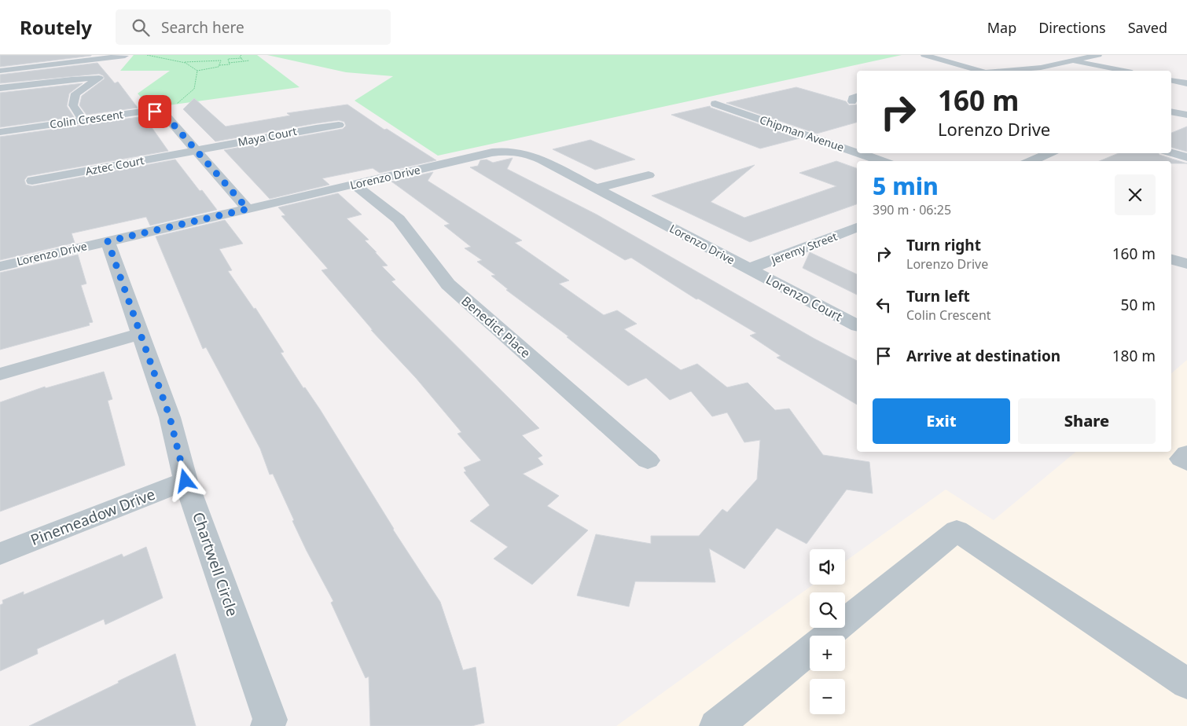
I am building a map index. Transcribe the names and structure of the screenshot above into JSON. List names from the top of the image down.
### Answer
{
  "streets": {
    "street": [
      "Colin Crescent",
      "Chipman Avenue",
      "Maya Court",
      "Aztec Court",
      "Lorenzo Drive",
      "Jeremy Street",
      "Lorenzo Court",
      "Benedict Place",
      "Pinemeadow Drive",
      "Chartwell Circle"
    ]
  },
  "crossings": [
    ["Maya Court", "Aztec Court"],
    ["Lorenzo Drive", "Jeremy Street"],
    ["Lorenzo Drive", "Lorenzo Court"],
    ["Lorenzo Drive", "Benedict Place"],
    ["Lorenzo Drive", "Chartwell Circle"],
    ["Jeremy Street", "Lorenzo Court"],
    ["Pinemeadow Drive", "Chartwell Circle"]
  ],
  "page": {
    "header": "Routely",
    "search": "Search here",
    "nav": ["Map", "Directions", "Saved"],
    "turn": ["160 m", "Lorenzo Drive"],
    "heading": ["5 min", "390 m · 06:25"],
    "list": [
      {
        "name": "Turn right",
        "note": "Lorenzo Drive",
        "value": "160 m"
      },
      {
        "name": "Turn left",
        "note": "Colin Crescent",
        "value": "50 m"
      },
      {
        "name": "Arrive at destination",
        "value": "180 m"
      }
    ],
    "buttons": ["Exit", "Share"],
    "map_buttons": ["+", "−"]
  }
}
